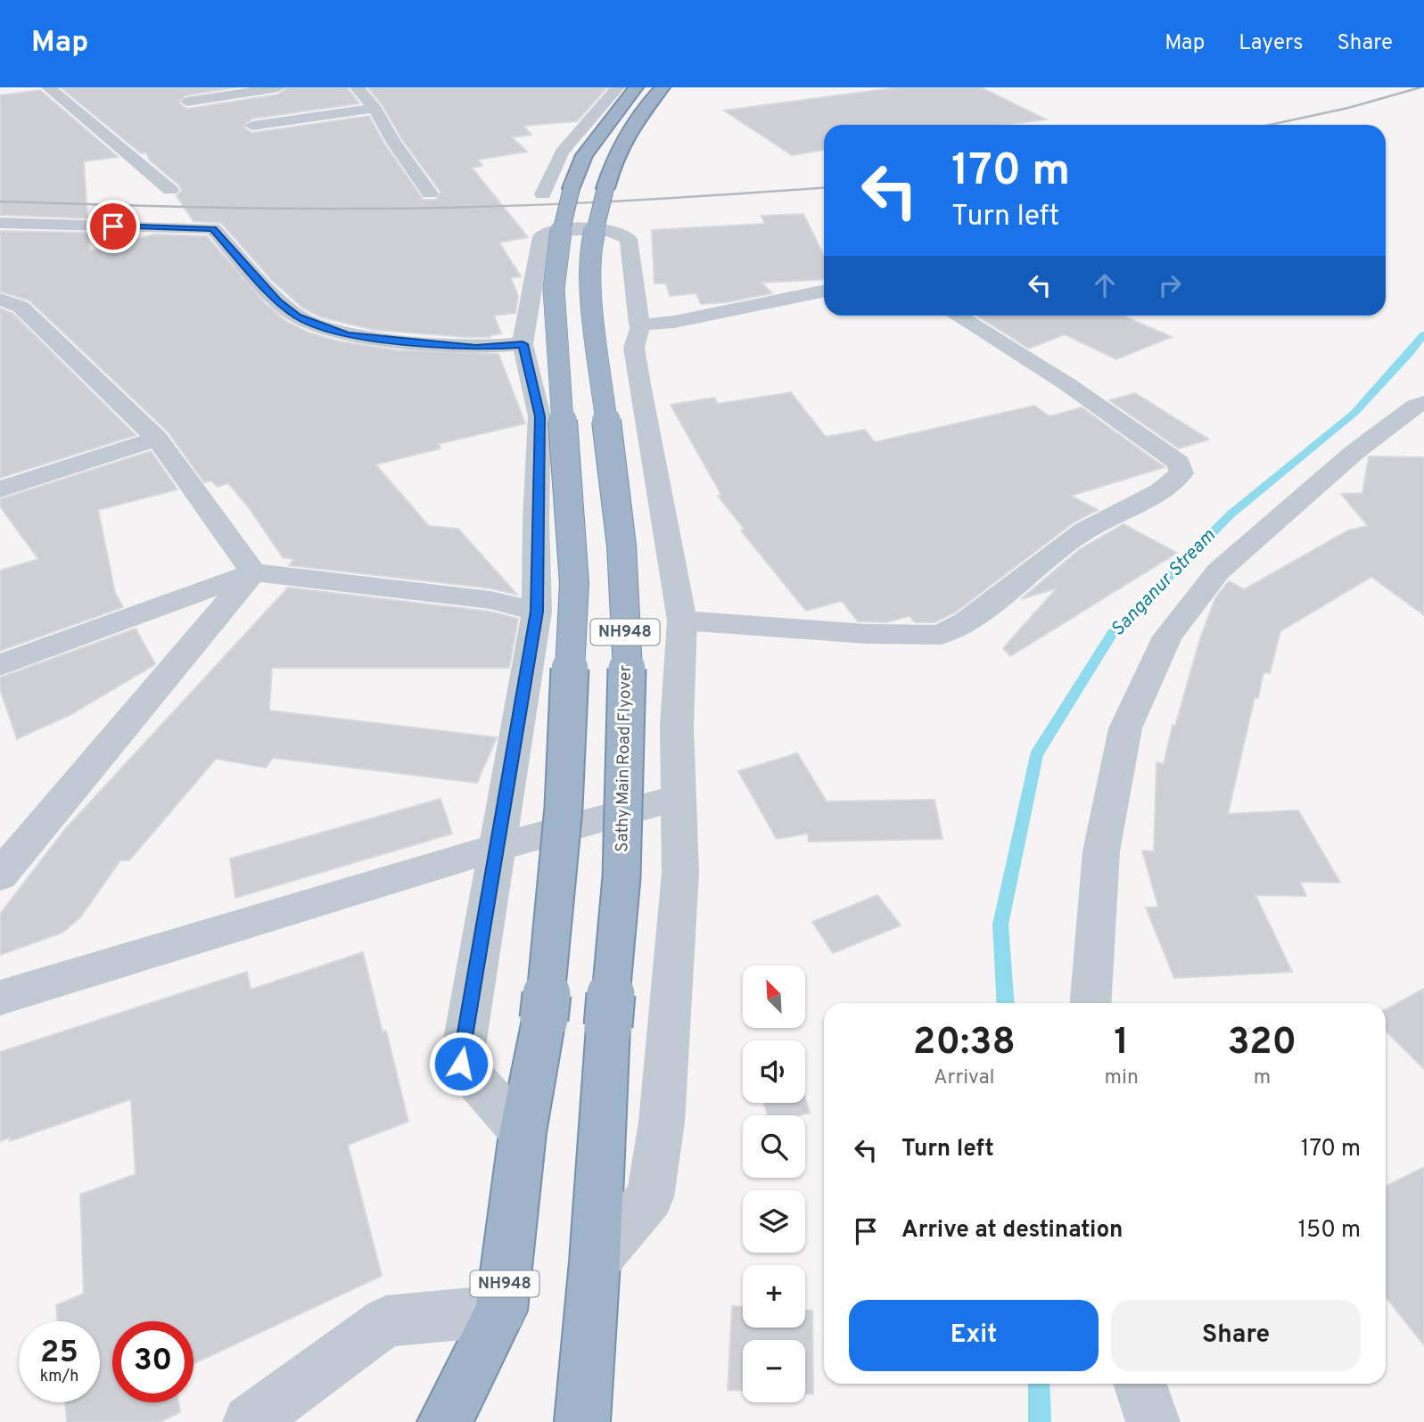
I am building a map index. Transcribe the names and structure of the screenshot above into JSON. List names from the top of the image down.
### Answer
{
  "streets": {
    "highway": ["NH948", "Sathy Main Road Flyover"]
  },
  "crossings": [
    ["NH948", "Sathy Main Road Flyover"]
  ],
  "water": ["Sanganur Stream"],
  "north": "top left",
  "page": {
    "header": "Map",
    "nav": ["Map", "Layers", "Share"],
    "turn": ["170 m", "Turn left"],
    "map_buttons": ["+", "−"],
    "eta": [
      "20:38",
      "Arrival",
      "1",
      "min",
      "320",
      "m"
    ],
    "list": [
      {
        "name": "Turn left",
        "value": "170 m"
      },
      {
        "name": "Arrive at destination",
        "value": "150 m"
      }
    ],
    "buttons": ["Exit", "Share"],
    "speed": "25 km/h",
    "limit": "30"
  }
}
